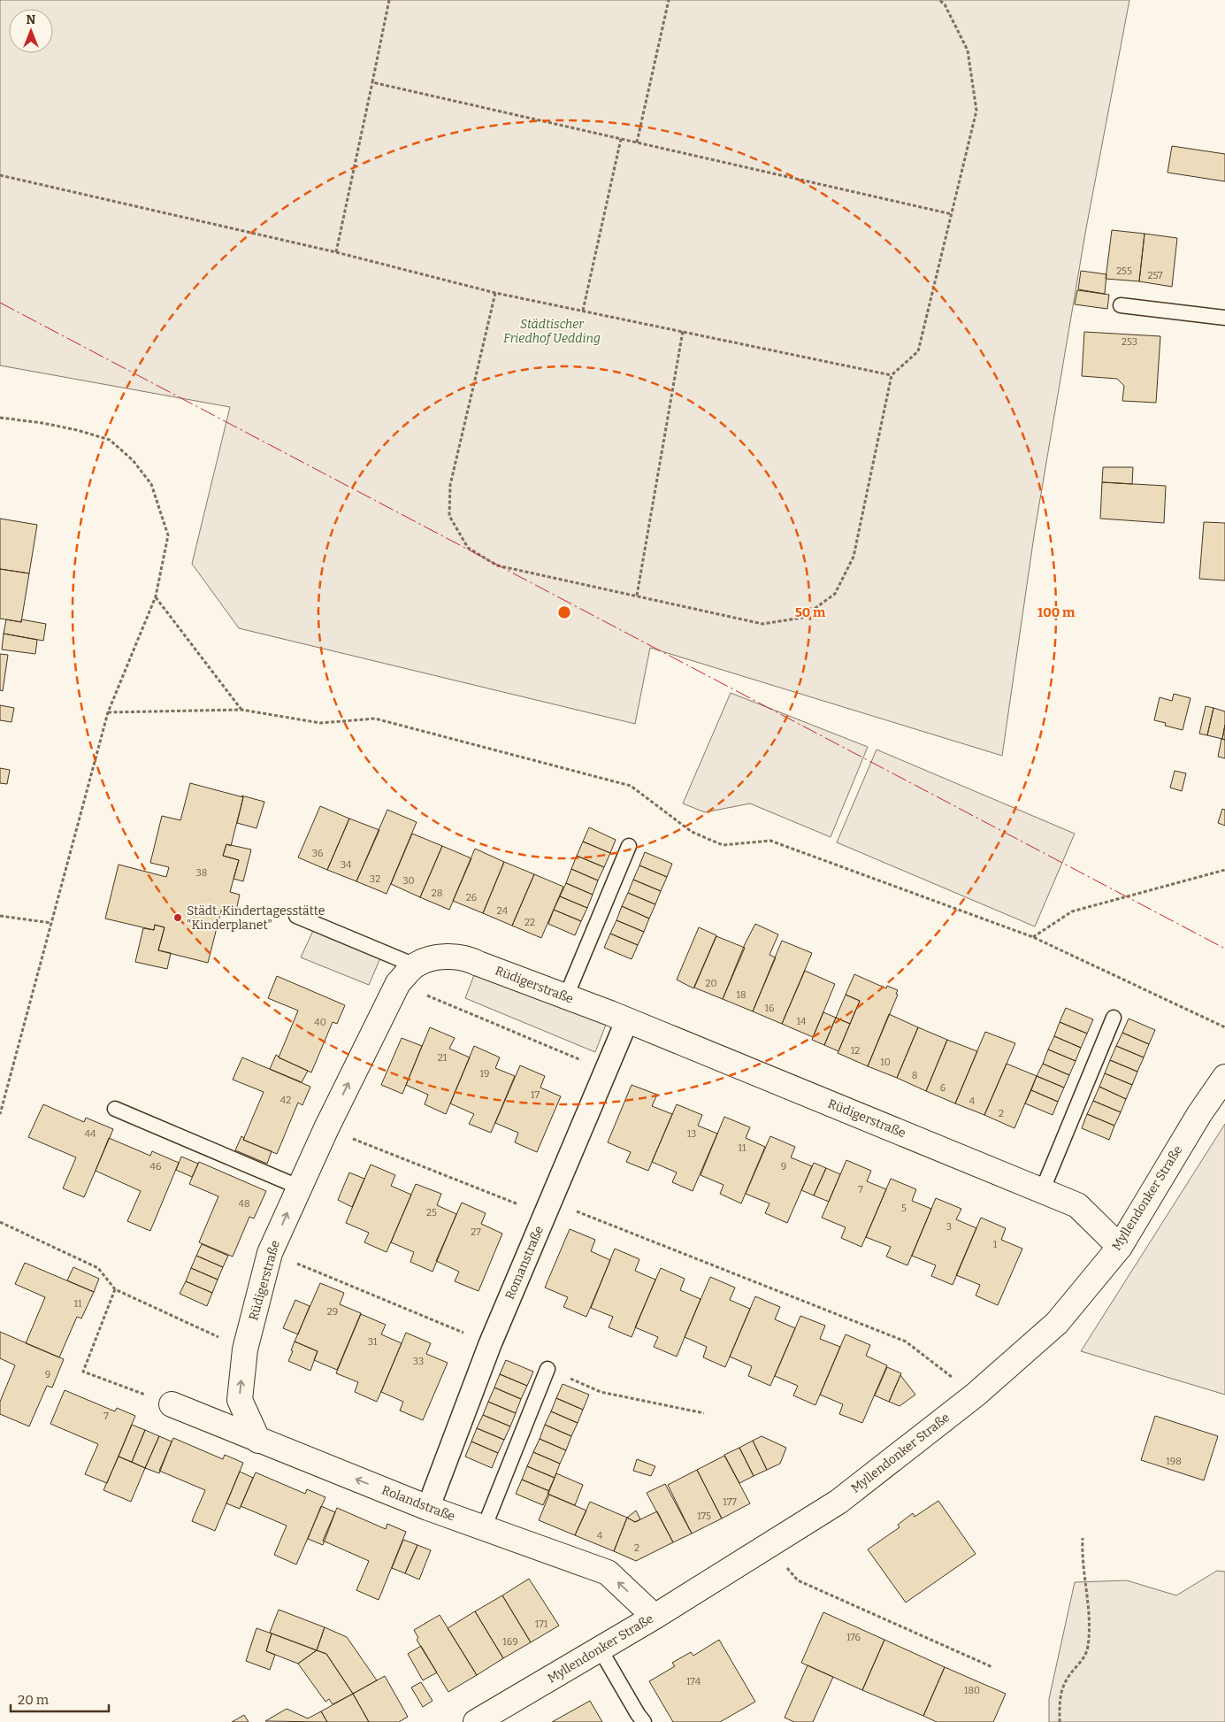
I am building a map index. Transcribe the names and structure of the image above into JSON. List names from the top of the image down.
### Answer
{
  "streets": {
    "street": [
      "Rüdigerstraße",
      "Myllendonker Straße",
      "Romanstraße",
      "Rolandstraße"
    ]
  },
  "crossings": [
    ["Rüdigerstraße", "Myllendonker Straße"],
    ["Rüdigerstraße", "Romanstraße"],
    ["Rüdigerstraße", "Rolandstraße"],
    ["Myllendonker Straße", "Rolandstraße"],
    ["Romanstraße", "Rolandstraße"]
  ],
  "one_way": ["Rolandstraße"],
  "parks": ["Städtischer Friedhof Uedding"],
  "places": ["Städt. Kindertagesstätte \"Kinderplanet\""],
  "house_numbers": [
    "255",
    "257",
    "253",
    "36",
    "34",
    "38",
    "32",
    "30",
    "28",
    "26",
    "24",
    "22",
    "20",
    "18",
    "16",
    "14",
    "40",
    "12",
    "21",
    "10",
    "19",
    "8",
    "6",
    "17",
    "42",
    "4",
    "2",
    "44",
    "13",
    "11",
    "46",
    "9",
    "7",
    "48",
    "5",
    "25",
    "3",
    "27",
    "1",
    "11",
    "29",
    "31",
    "33",
    "9",
    "7",
    "198",
    "177",
    "175",
    "4",
    "2",
    "171",
    "176",
    "169",
    "174",
    "180"
  ],
  "scale_bar": "20 m",
  "north": "top",
  "rings": ["50 m", "100 m"]
}
